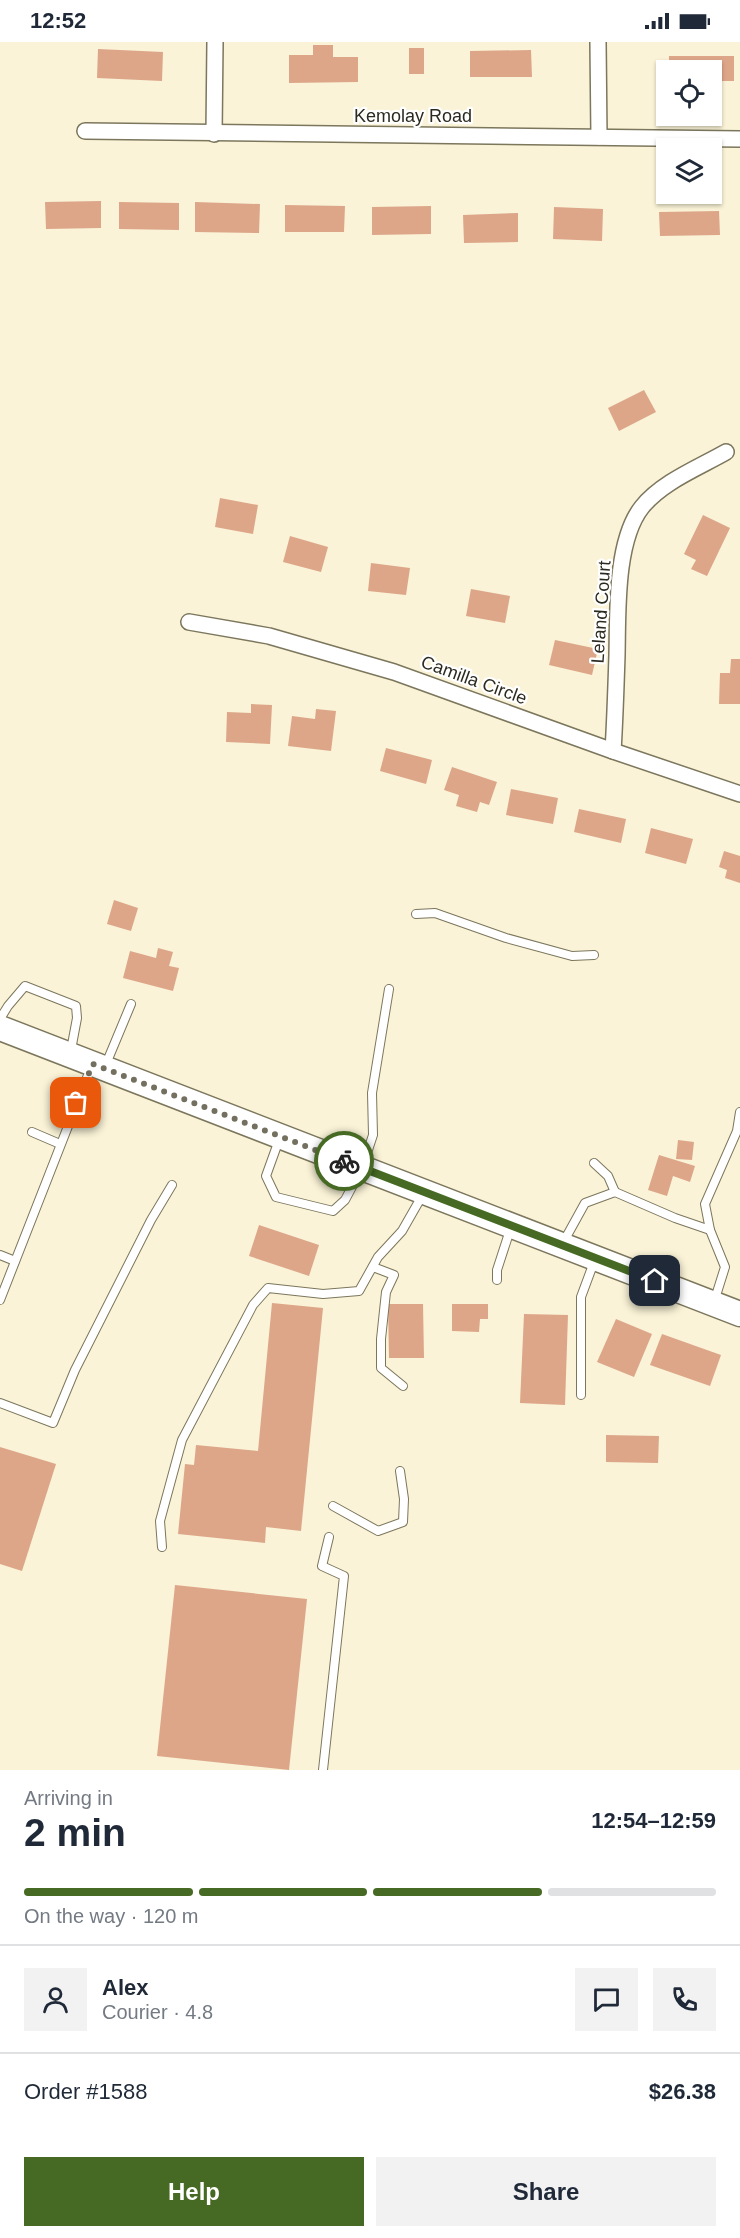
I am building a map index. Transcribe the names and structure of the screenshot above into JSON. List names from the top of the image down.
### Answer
{
  "streets": {
    "street": ["Kemolay Road", "Leland Court", "Camilla Circle"]
  },
  "crossings": [
    ["Leland Court", "Camilla Circle"]
  ],
  "page": {
    "status": "12:52",
    "heading": ["2 min", "Arriving in", "12:54–12:59"],
    "panel": [
      "Alex",
      "Courier · 4.8",
      "Order #1588",
      "$26.38"
    ],
    "bar": "On the way · 120 m",
    "buttons": ["Help", "Share"]
  }
}
